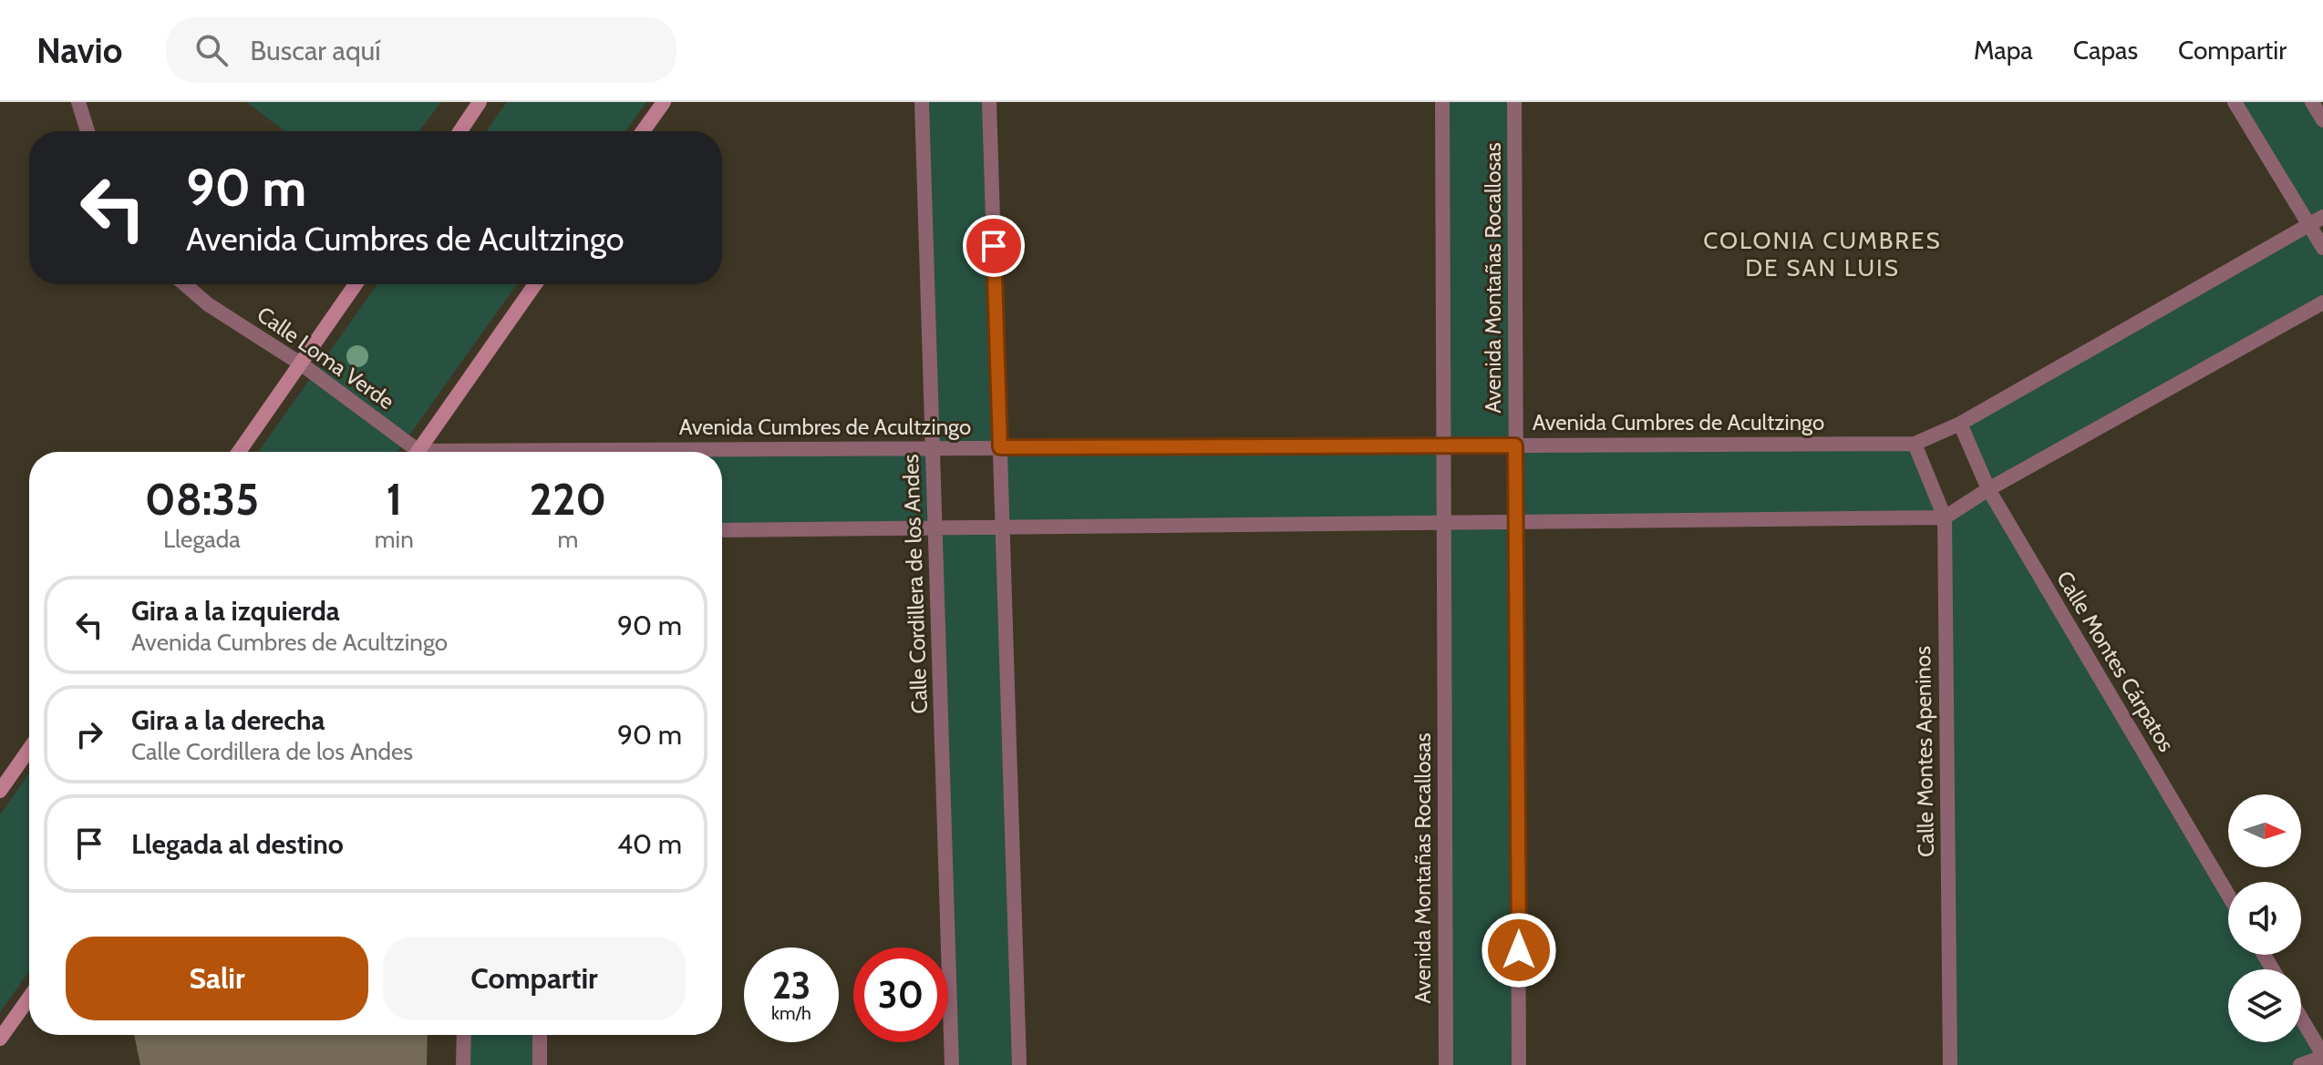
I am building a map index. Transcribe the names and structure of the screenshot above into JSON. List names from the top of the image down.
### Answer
{
  "streets": {
    "street": [
      "Avenida Montañas Rocallosas",
      "Calle Loma Verde",
      "Avenida Cumbres de Acultzingo",
      "Calle Cordillera de los Andes",
      "Calle Montes Cárpatos",
      "Calle Montes Apeninos"
    ]
  },
  "crossings": [
    ["Avenida Montañas Rocallosas", "Avenida Cumbres de Acultzingo"],
    ["Avenida Cumbres de Acultzingo", "Calle Cordillera de los Andes"],
    ["Avenida Cumbres de Acultzingo", "Calle Montes Cárpatos"],
    ["Avenida Cumbres de Acultzingo", "Calle Montes Apeninos"]
  ],
  "districts": ["COLONIA CUMBRES DE SAN LUIS"],
  "north": "right",
  "page": {
    "header": "Navio",
    "search": "Buscar aquí",
    "nav": ["Mapa", "Capas", "Compartir"],
    "turn": ["90 m", "Avenida Cumbres de Acultzingo"],
    "eta": [
      "08:35",
      "Llegada",
      "1",
      "min",
      "220",
      "m"
    ],
    "list": [
      {
        "name": "Gira a la izquierda",
        "note": "Avenida Cumbres de Acultzingo",
        "value": "90 m"
      },
      {
        "name": "Gira a la derecha",
        "note": "Calle Cordillera de los Andes",
        "value": "90 m"
      },
      {
        "name": "Llegada al destino",
        "value": "40 m"
      }
    ],
    "buttons": ["Salir", "Compartir"],
    "speed": "23 km/h",
    "limit": "30"
  }
}
